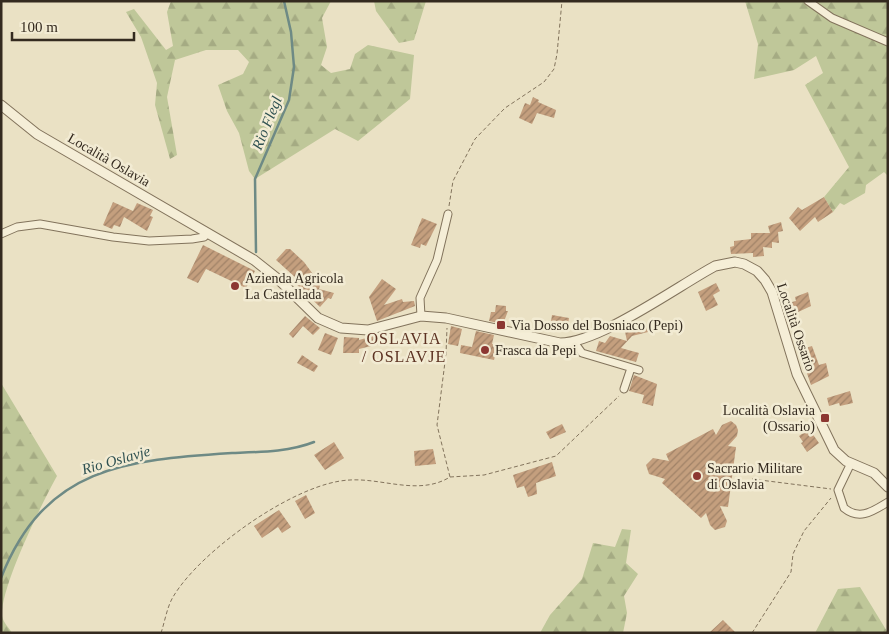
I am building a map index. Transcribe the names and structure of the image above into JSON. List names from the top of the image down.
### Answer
{
  "streets": {
    "street": ["Località Oslavia", "Località Ossario"]
  },
  "crossings": [
    ["Località Oslavia", "Località Ossario"]
  ],
  "districts": ["OSLAVIA / OSLAVJE"],
  "water": ["Rio Flegl", "Rio Oslavje"],
  "places": {
    "other": ["Azienda Agricola La Castellada", "Frasca da Pepi", "Sacrario Militare di Oslavia"],
    "transit": ["Via Dosso del Bosniaco (Pepi)", "Località Oslavia (Ossario)"]
  },
  "scale_bar": "100 m"
}
